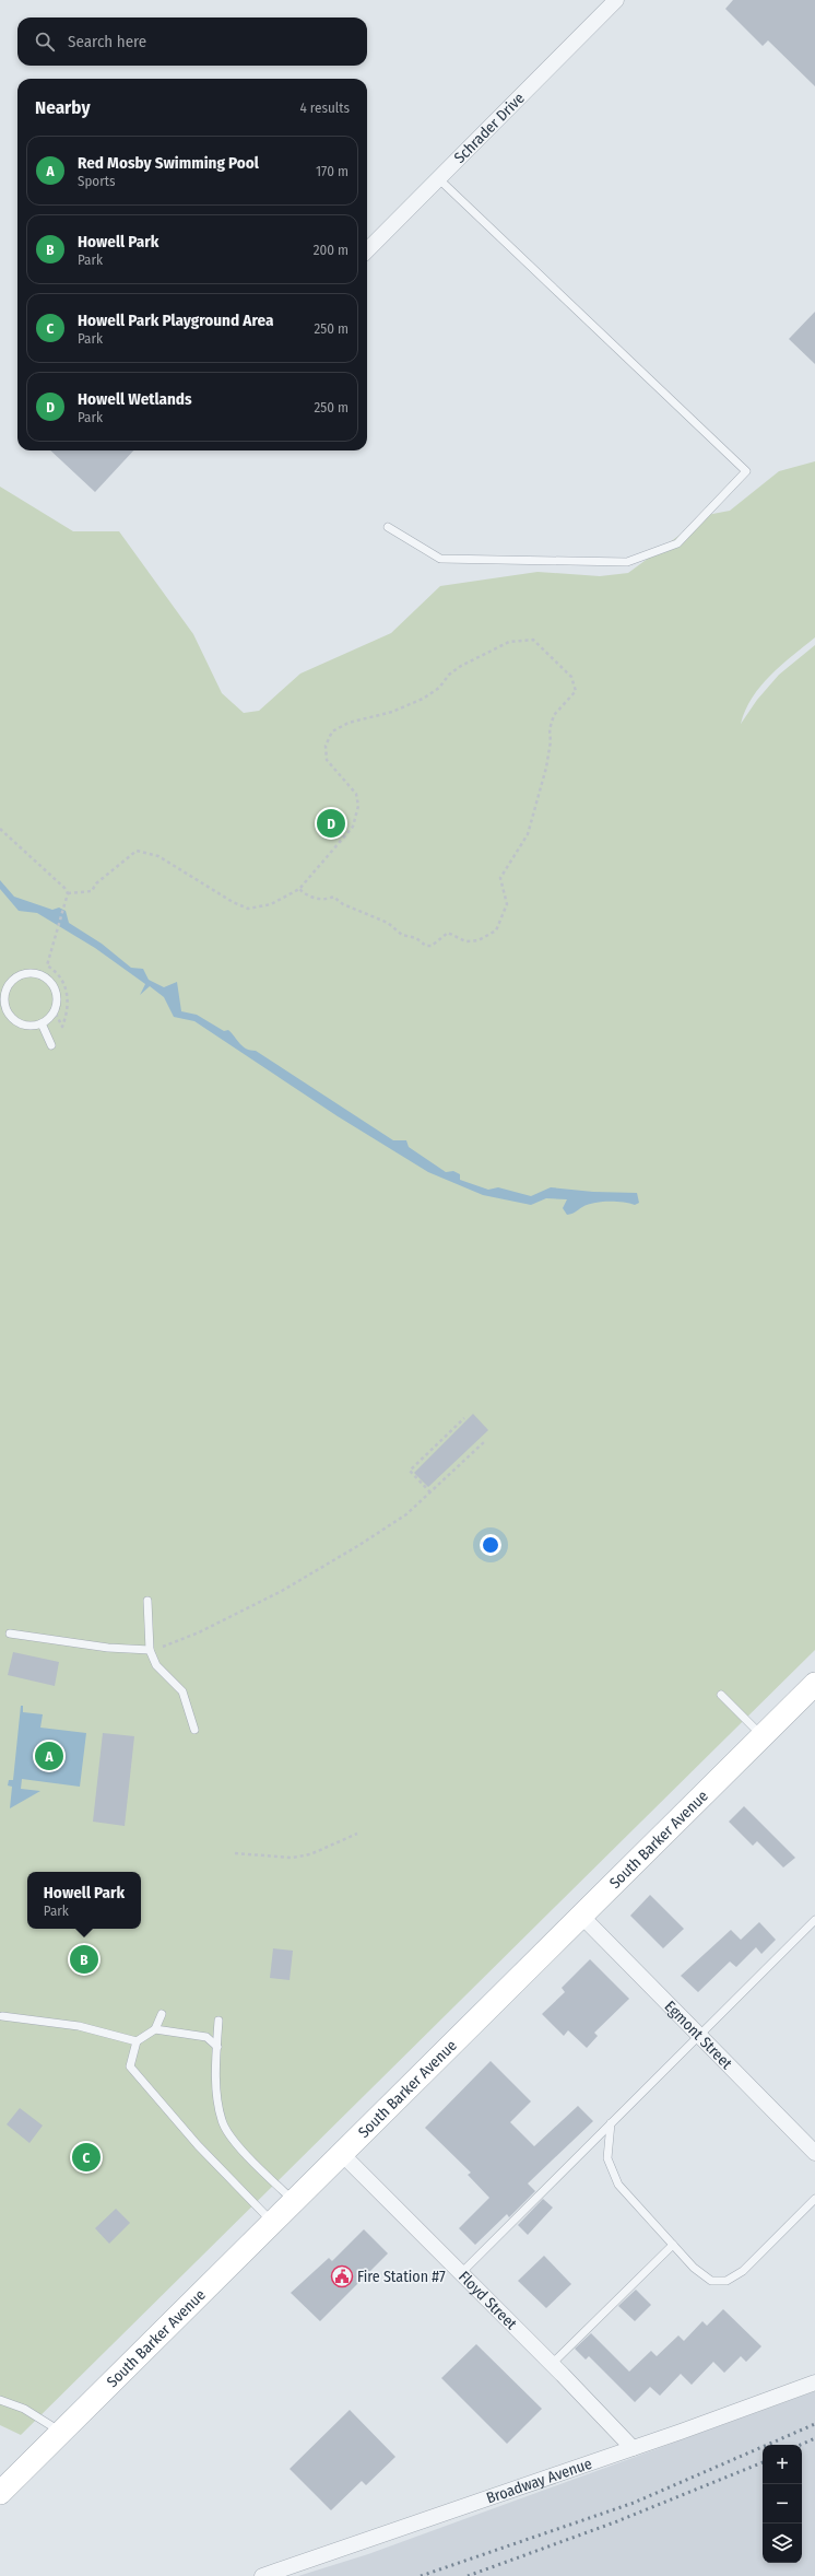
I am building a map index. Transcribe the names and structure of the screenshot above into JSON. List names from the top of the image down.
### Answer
{
  "streets": {
    "main road": ["South Barker Avenue"],
    "street": [
      "Schrader Drive",
      "Egmont Street",
      "Floyd Street",
      "Broadway Avenue"
    ]
  },
  "crossings": [
    ["South Barker Avenue", "Egmont Street"],
    ["South Barker Avenue", "Floyd Street"],
    ["Floyd Street", "Broadway Avenue"]
  ],
  "places": {
    "public building": ["Fire Station #7"]
  },
  "page": {
    "search": "Search here",
    "heading": ["Nearby", "4 results"],
    "list": [
      {
        "mark": "A",
        "name": "Red Mosby Swimming Pool",
        "note": "Sports",
        "value": "170 m"
      },
      {
        "mark": "B",
        "name": "Howell Park",
        "note": "Park",
        "value": "200 m"
      },
      {
        "mark": "C",
        "name": "Howell Park Playground Area",
        "note": "Park",
        "value": "250 m"
      },
      {
        "mark": "D",
        "name": "Howell Wetlands",
        "note": "Park",
        "value": "250 m"
      }
    ],
    "pins": [
      "D",
      "A",
      "B",
      "C"
    ],
    "popup": ["Howell Park", "Park"],
    "map_buttons": ["+", "−"]
  }
}
